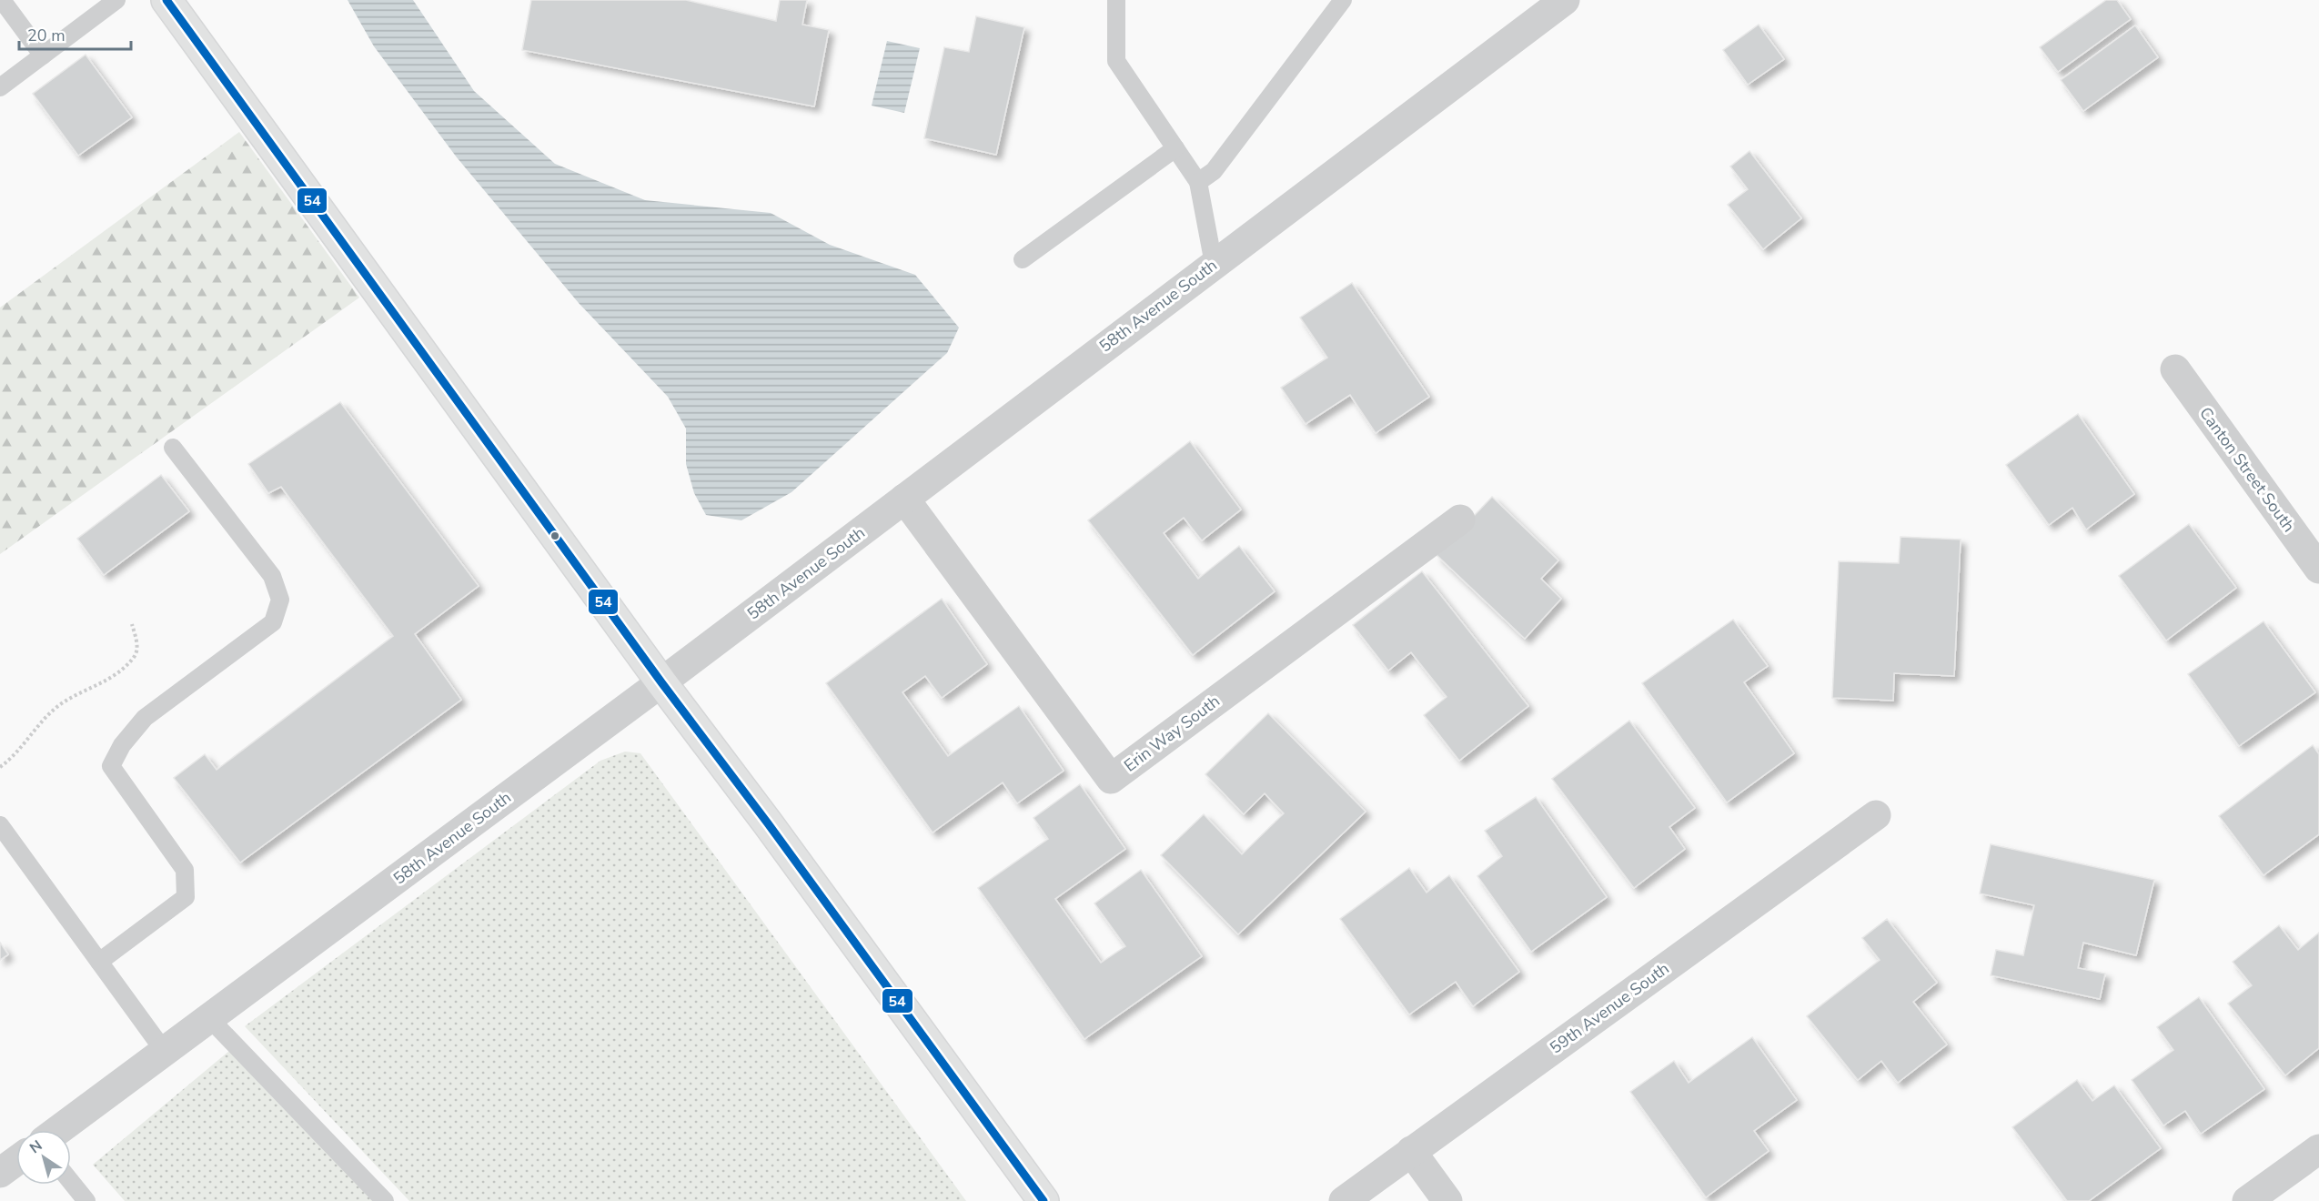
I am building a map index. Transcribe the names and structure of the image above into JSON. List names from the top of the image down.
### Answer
{
  "streets": {
    "street": [
      "58th Avenue South",
      "Canton Street South",
      "Erin Way South",
      "59th Avenue South"
    ]
  },
  "crossings": [
    ["58th Avenue South", "Erin Way South"]
  ],
  "lines": ["transit line 54"],
  "scale_bar": "20 m",
  "north": "top left"
}
